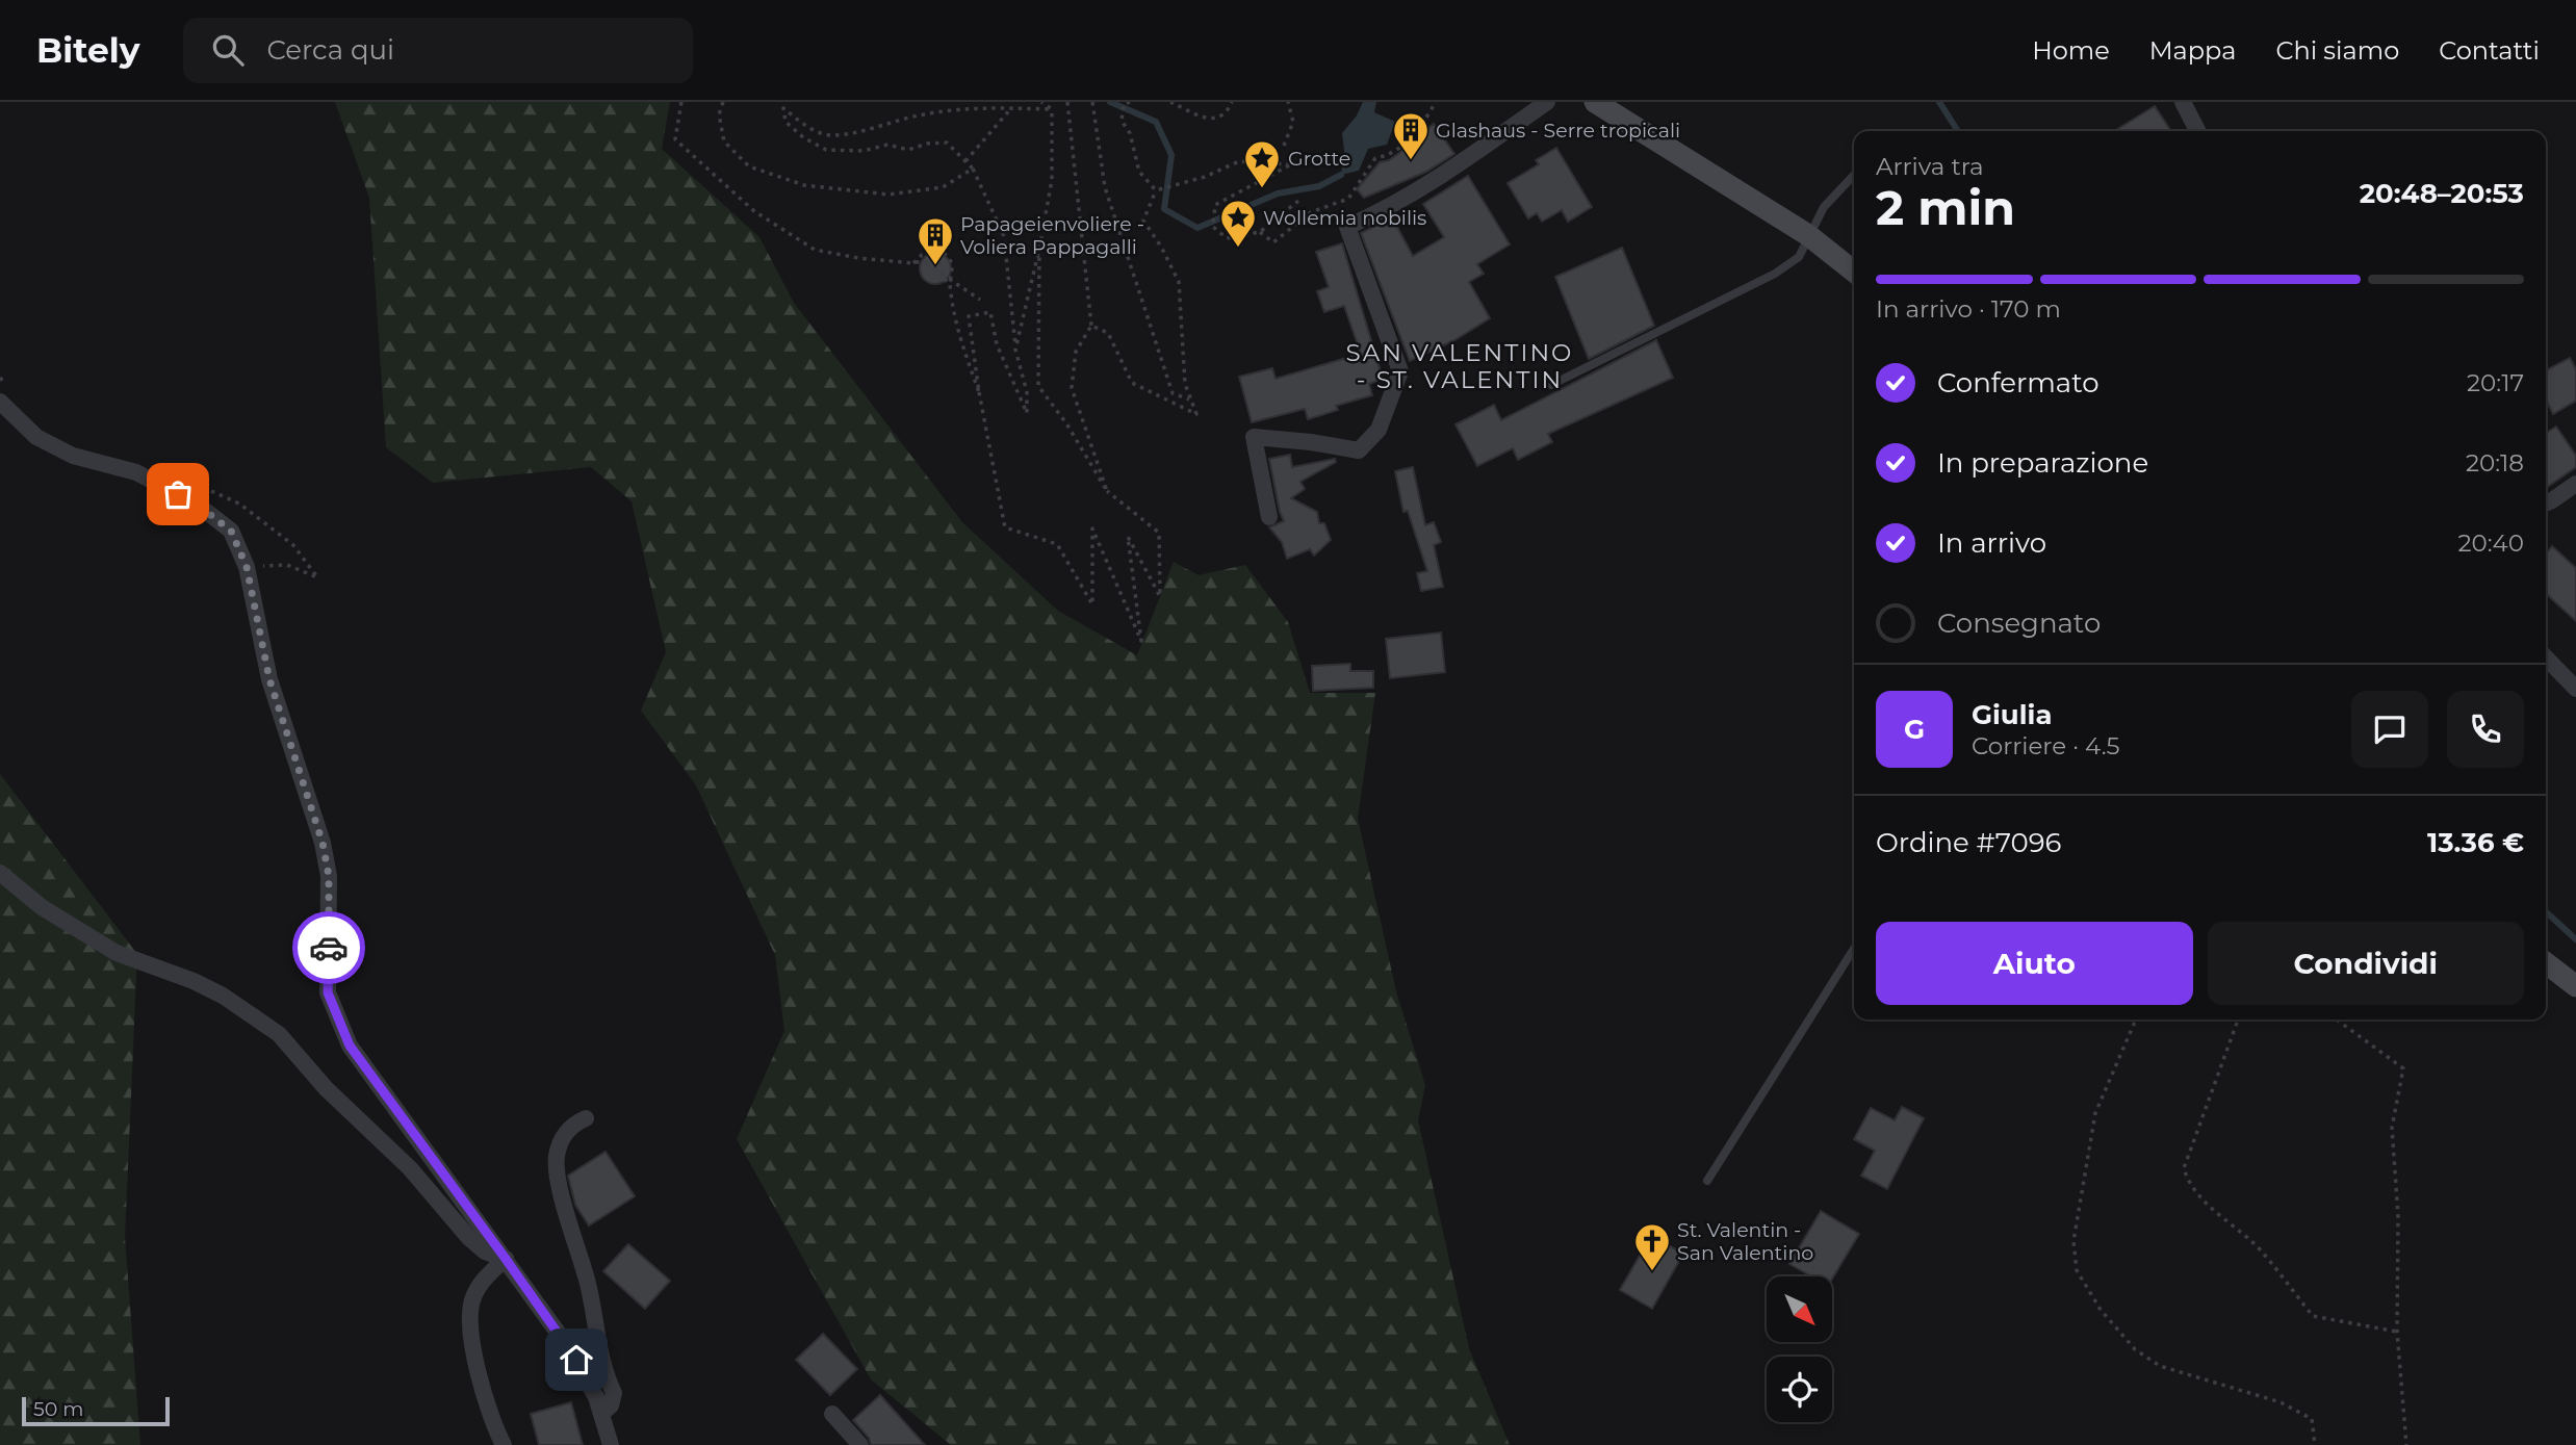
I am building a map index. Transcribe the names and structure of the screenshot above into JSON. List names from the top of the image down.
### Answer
{
  "districts": ["SAN VALENTINO - ST. VALENTIN"],
  "places": {
    "building": ["Glashaus - Serre tropicali", "Papageienvoliere - Voliera Pappagalli"],
    "place": ["Grotte", "Wollemia nobilis"],
    "church": ["St. Valentin - San Valentino"]
  },
  "scale_bar": "50 m",
  "north": "bottom right",
  "page": {
    "header": "Bitely",
    "search": "Cerca qui",
    "nav": [
      "Home",
      "Mappa",
      "Chi siamo",
      "Contatti"
    ],
    "heading": ["2 min", "Arriva tra", "20:48–20:53"],
    "panel": [
      "Giulia",
      "Corriere · 4.5",
      "Ordine #7096",
      "13.36 €"
    ],
    "bar": "In arrivo · 170 m",
    "list": [
      ["Confermato", "20:17"],
      ["In preparazione", "20:18"],
      ["In arrivo", "20:40"],
      "Consegnato"
    ],
    "round": "G",
    "buttons": ["Aiuto", "Condividi"],
    "scale": "50 m"
  }
}
